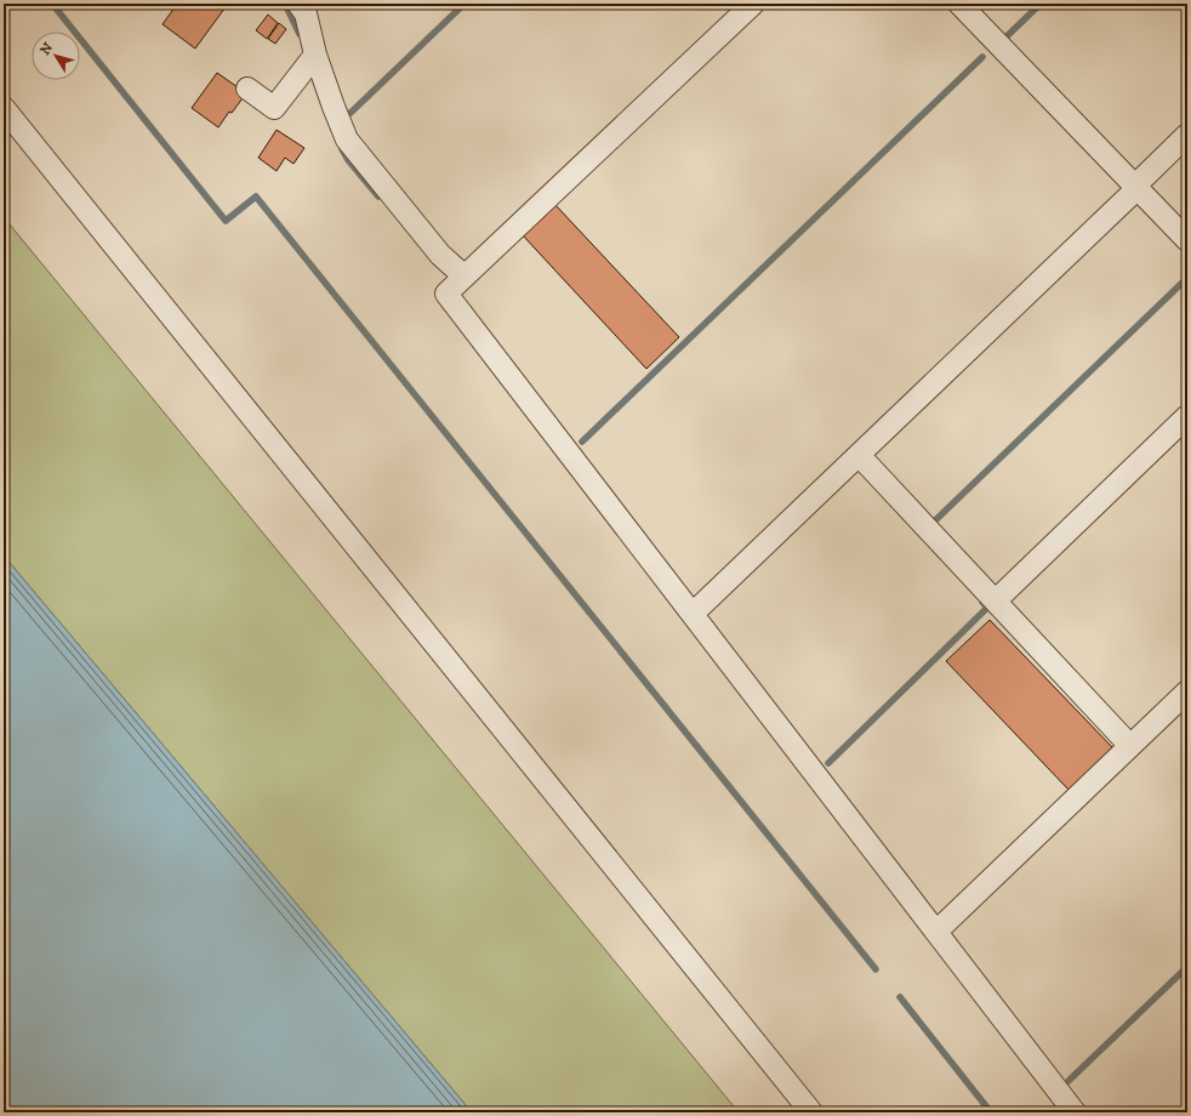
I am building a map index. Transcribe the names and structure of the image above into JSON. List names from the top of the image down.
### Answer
{
  "north": "top left"
}
